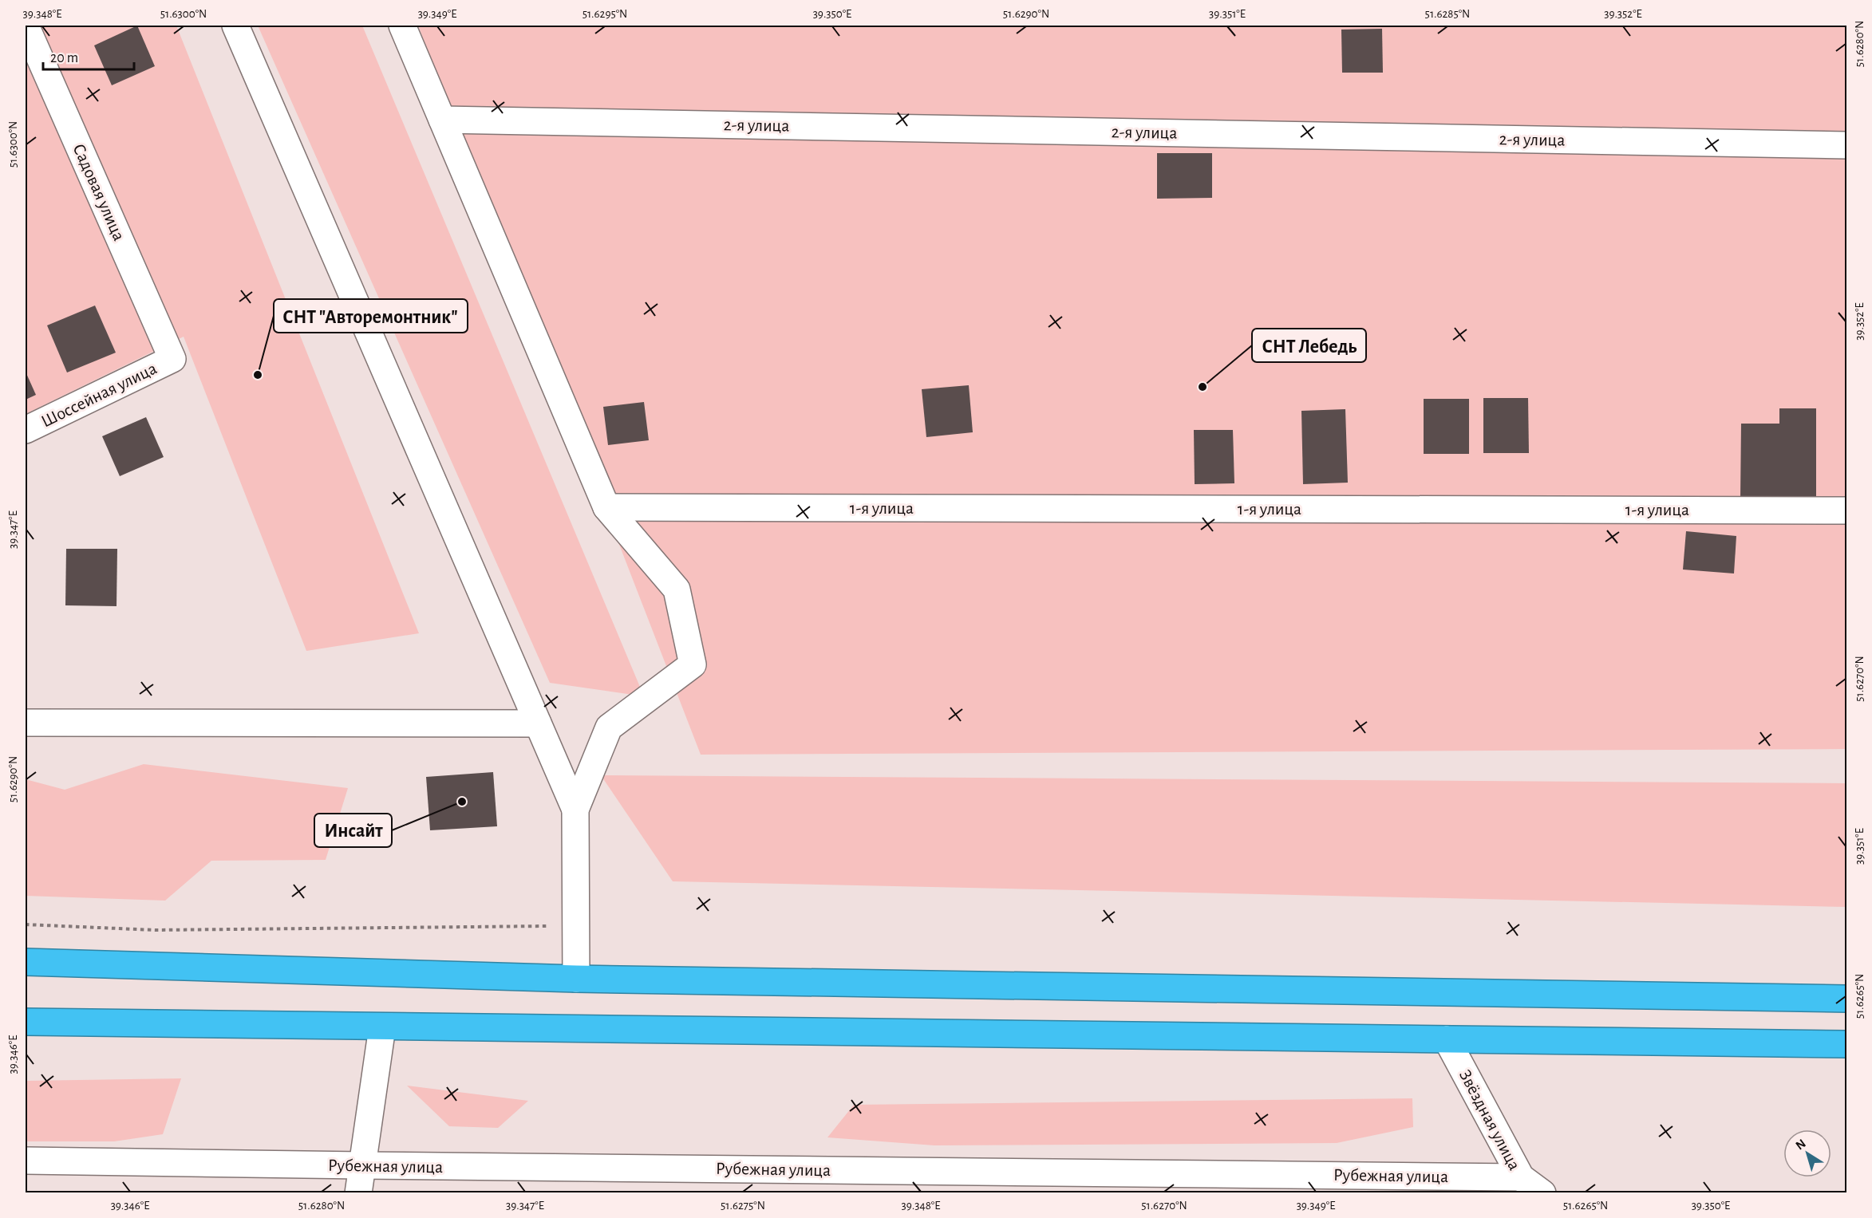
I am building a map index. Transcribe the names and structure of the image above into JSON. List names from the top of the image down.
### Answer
{
  "streets": {
    "street": [
      "2-я улица",
      "Садовая улица",
      "Шоссейная улица",
      "1-я улица",
      "Звёздная улица",
      "Рубежная улица"
    ]
  },
  "crossings": [
    ["Садовая улица", "Шоссейная улица"],
    ["Звёздная улица", "Рубежная улица"]
  ],
  "places": ["СНТ \"Авторемонтник\"", "СНТ Лебедь", "Инсайт"],
  "scale_bar": "20 m",
  "north": "top left",
  "coordinates": [
    "39.348°E",
    "51.6300°N",
    "39.349°E",
    "51.6295°N",
    "39.350°E",
    "51.6290°N",
    "39.351°E",
    "51.6285°N",
    "39.352°E",
    "51.6280°N",
    "39.347°E",
    "51.6270°N",
    "51.6265°N",
    "39.346°E",
    "51.6275°N"
  ]
}
